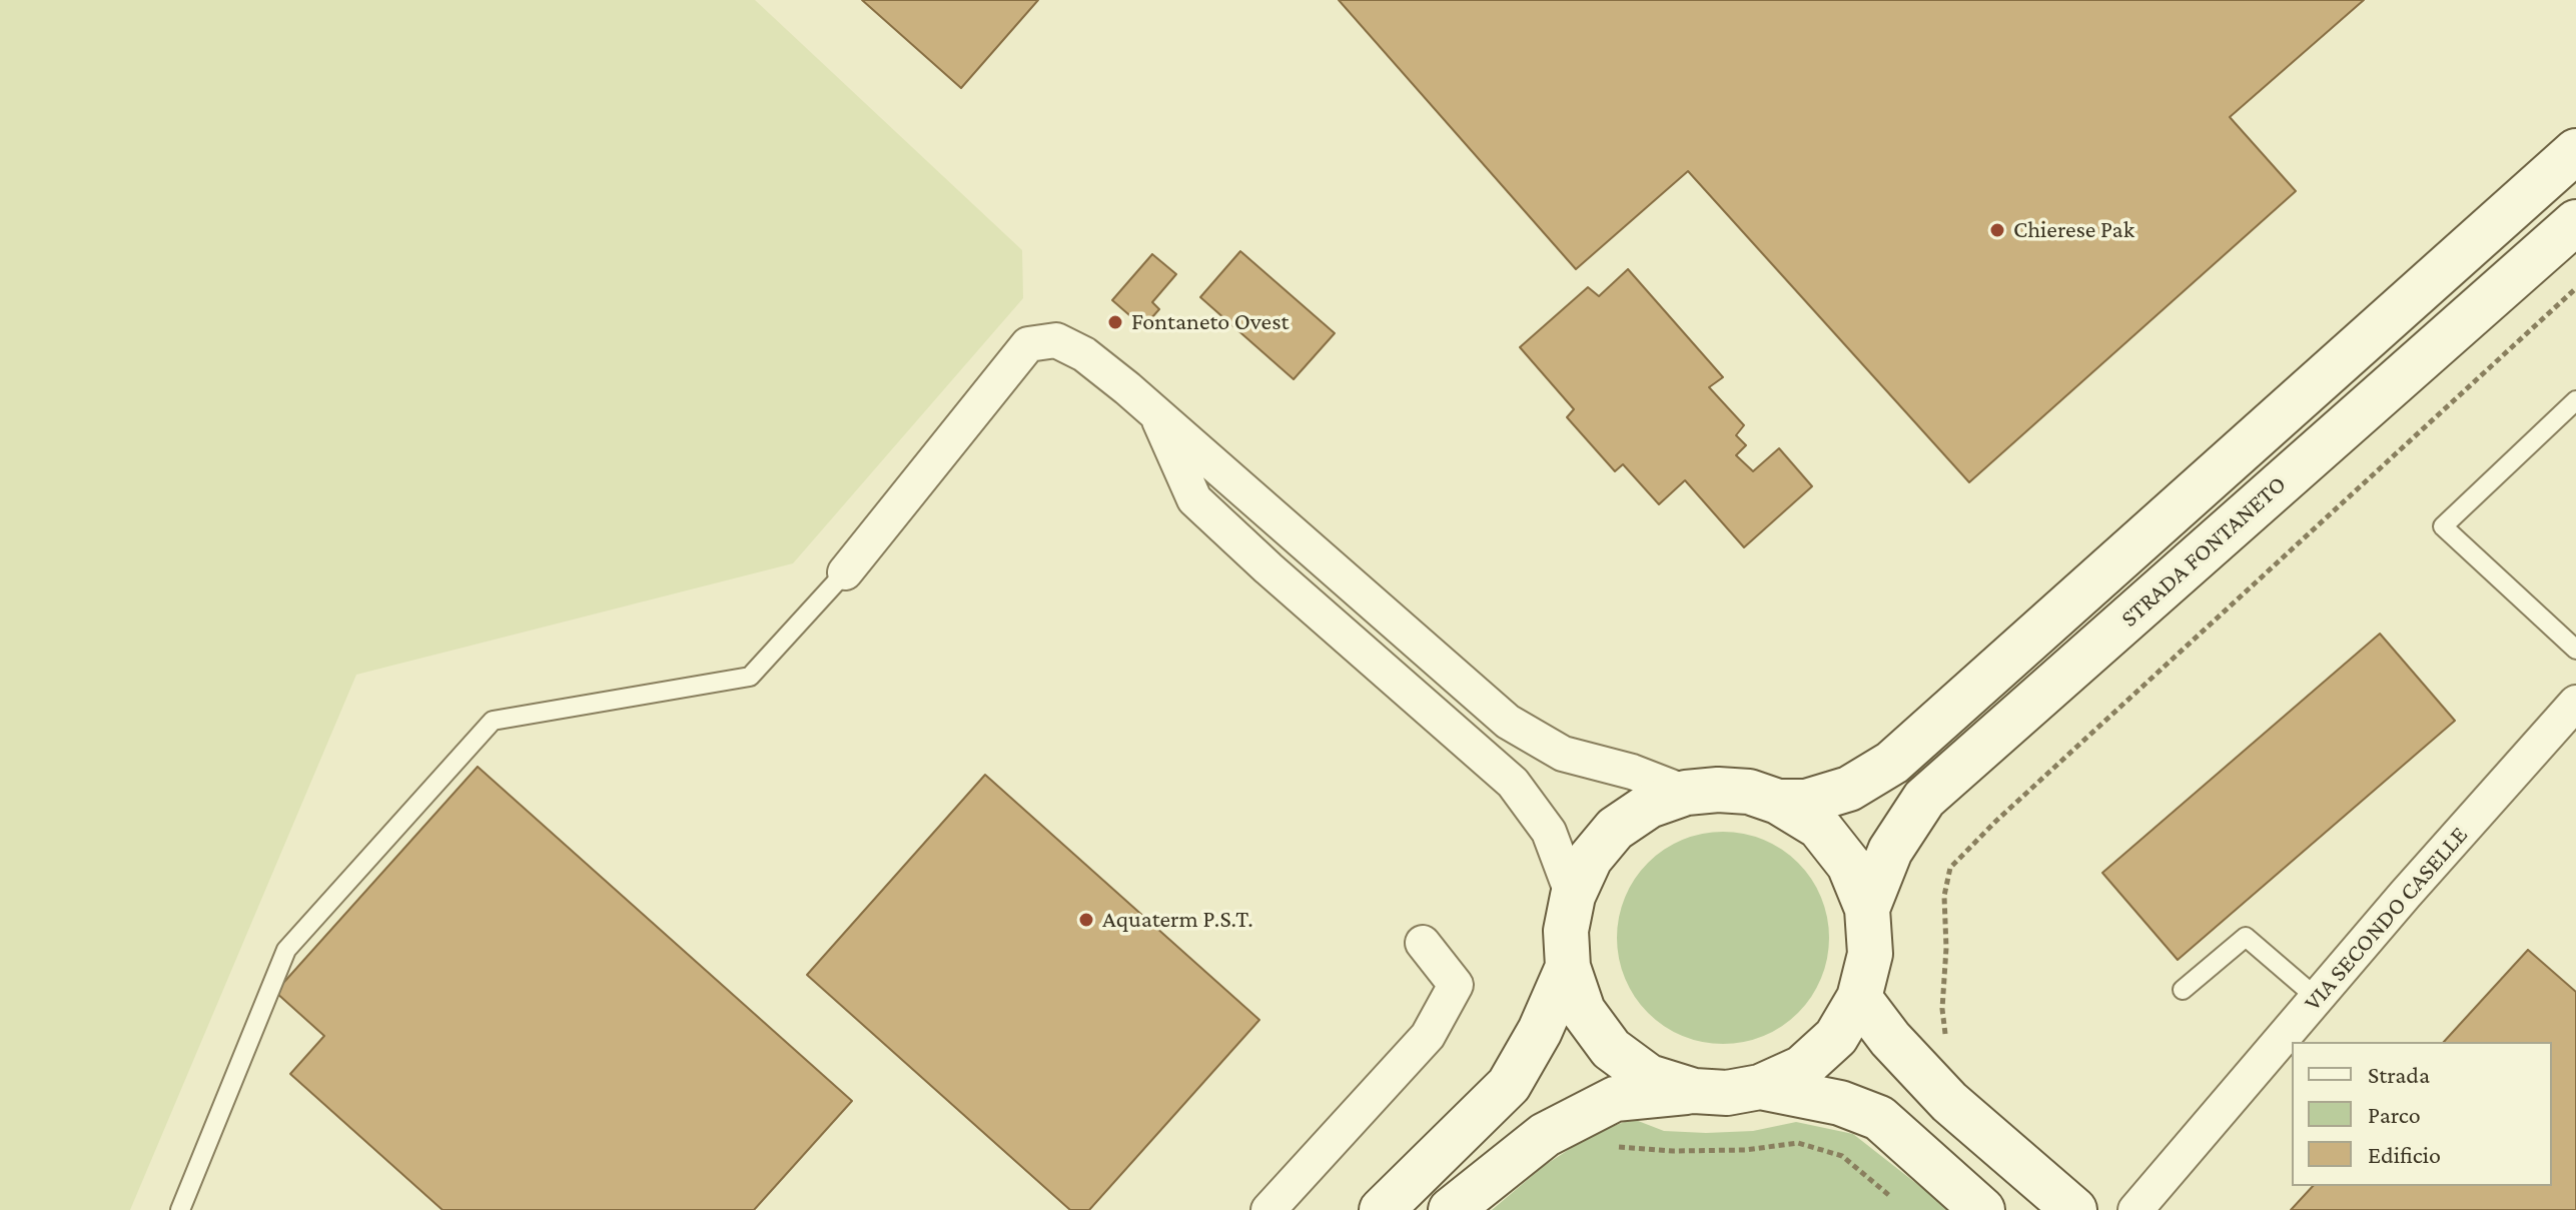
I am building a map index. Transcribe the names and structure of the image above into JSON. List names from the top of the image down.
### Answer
{
  "streets": {
    "street": ["STRADA FONTANETO", "VIA SECONDO CASELLE"]
  },
  "places": ["Chierese Pak", "Fontaneto Ovest", "Aquaterm P.S.T."],
  "legend": ["Strada", "Parco", "Edificio"]
}
